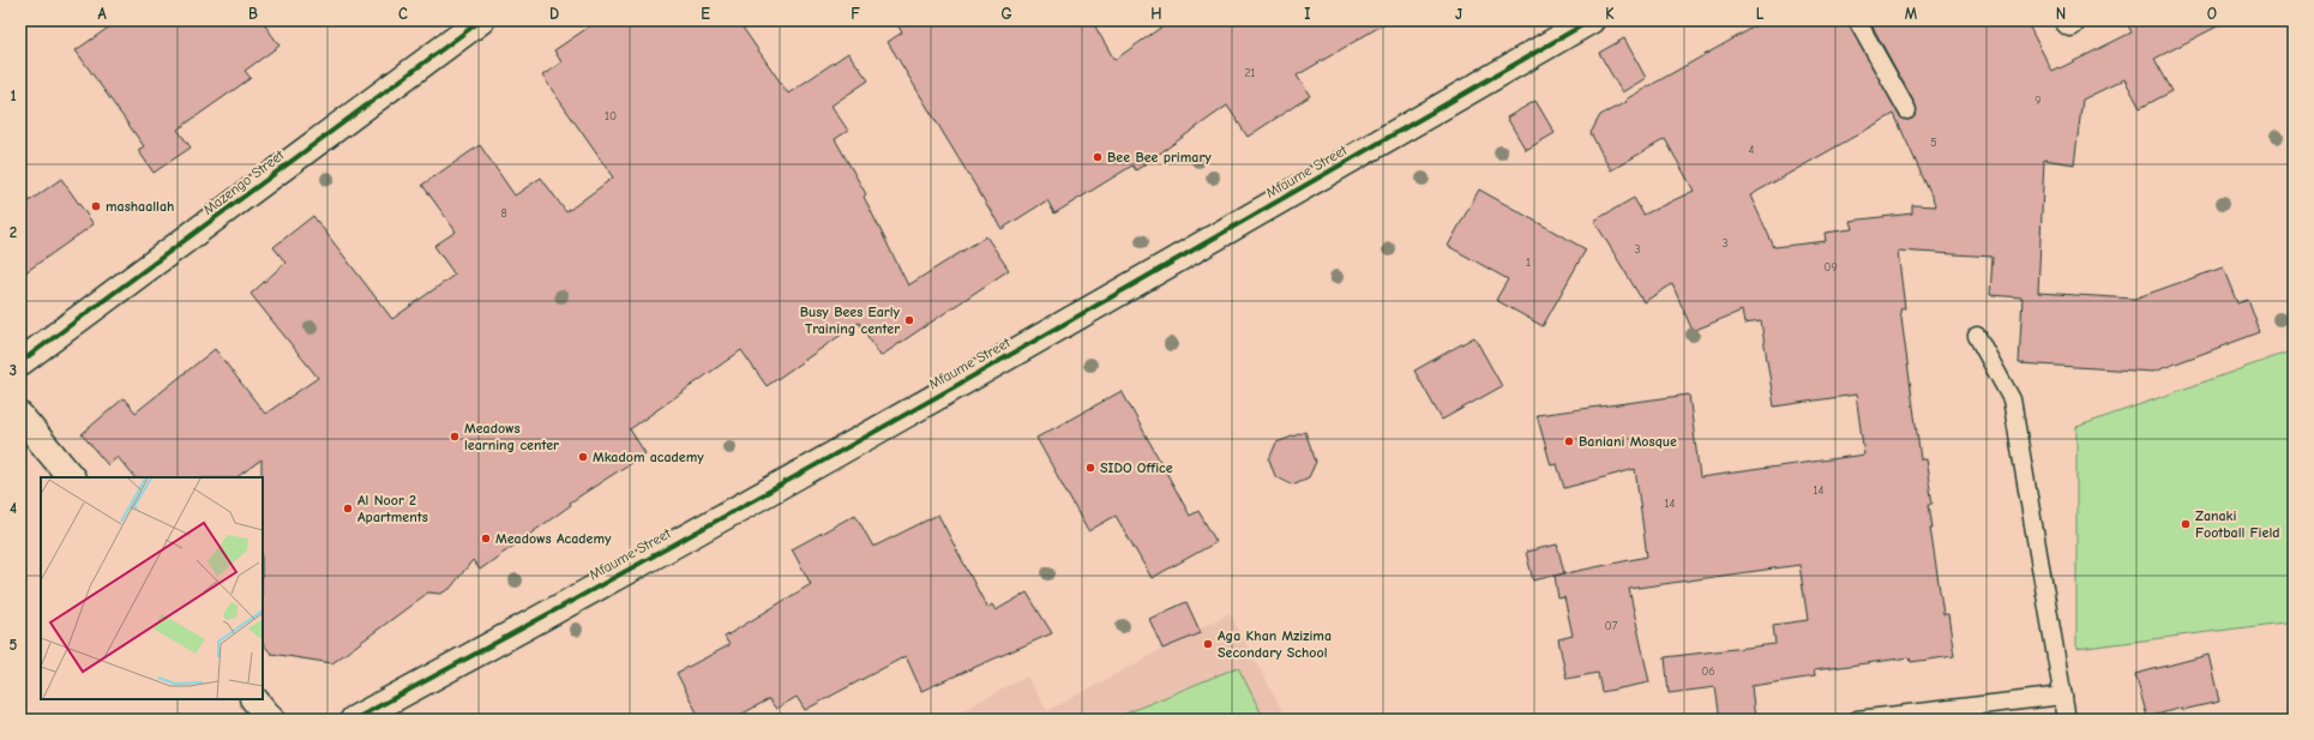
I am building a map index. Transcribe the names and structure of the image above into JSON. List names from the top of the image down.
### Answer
{
  "streets": {
    "street": ["Mfaume Street", "Mazengo Street"]
  },
  "places": [
    "Bee Bee primary",
    "mashaallah",
    "Busy Bees Early Training center",
    "Meadows learning center",
    "Baniani Mosque",
    "Mkadom academy",
    "SIDO Office",
    "Al Noor 2 Apartments",
    "Zanaki Football Field",
    "Meadows Academy",
    "Aga Khan Mzizima Secondary School"
  ],
  "house_numbers": [
    "21",
    "9",
    "10",
    "5",
    "4",
    "8",
    "3",
    "3",
    "1",
    "09",
    "14",
    "14",
    "07",
    "06"
  ],
  "grid": {
    "columns": [
      "A",
      "B",
      "C",
      "D",
      "E",
      "F",
      "G",
      "H",
      "I",
      "J",
      "K",
      "L",
      "M",
      "N",
      "O"
    ],
    "rows": [
      "1",
      "2",
      "3",
      "4",
      "5"
    ]
  }
}
